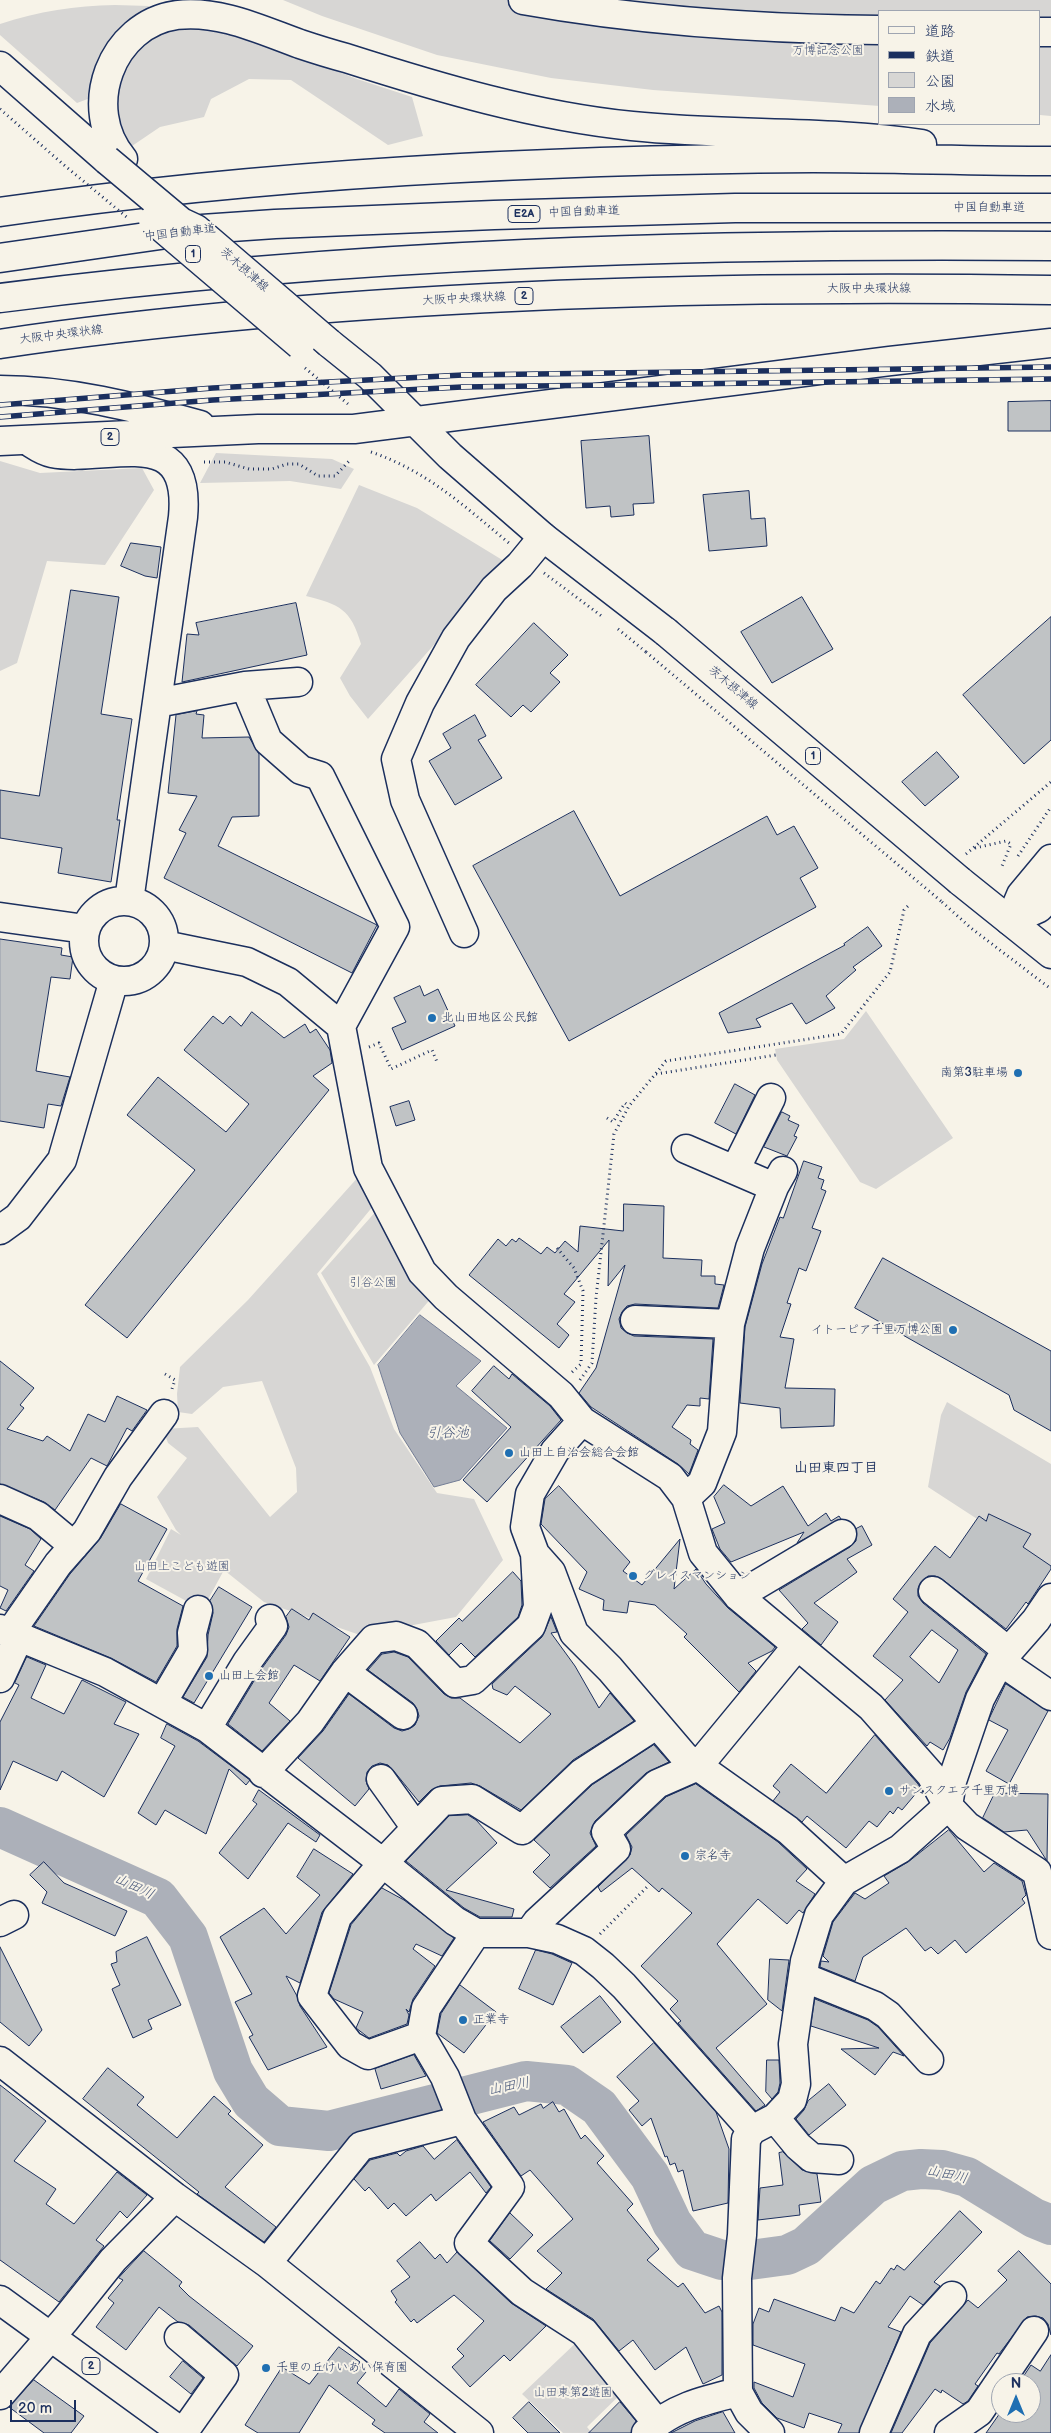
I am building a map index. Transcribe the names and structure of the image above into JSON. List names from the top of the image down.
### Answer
{
  "streets": {
    "main road": [
      "中国自動車道",
      "E2A",
      "1",
      "茨木摂津線",
      "大阪中央環状線",
      "2"
    ]
  },
  "crossings": [
    ["茨木摂津線", "2"]
  ],
  "districts": ["山田東四丁目"],
  "water": ["引谷池", "山田川"],
  "parks": [
    "万博記念公園",
    "引谷公園",
    "山田上こども遊園",
    "山田東第2遊園"
  ],
  "places": [
    "北山田地区公民館",
    "南第3駐車場",
    "イトーピア千里万博公園",
    "山田上自治会総合会館",
    "グレイスマンション",
    "山田上会館",
    "サンスクエア千里万博",
    "宗名寺",
    "正業寺",
    "千里の丘けいあい保育園"
  ],
  "legend": [
    "道路",
    "鉄道",
    "公園",
    "水域"
  ],
  "scale_bar": "20 m",
  "north": "top"
}
